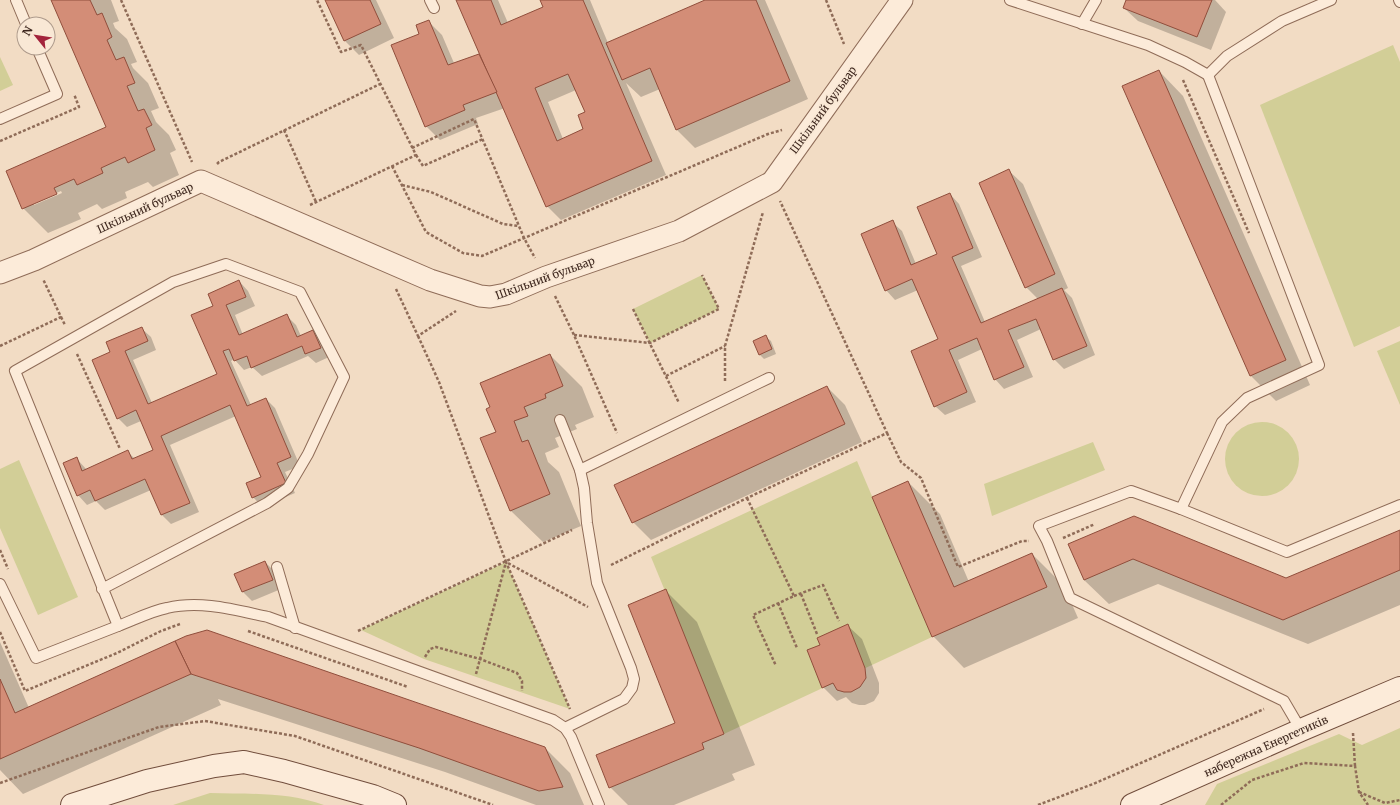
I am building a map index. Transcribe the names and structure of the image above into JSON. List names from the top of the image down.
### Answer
{
  "streets": {
    "street": ["Шкільний бульвар", "набережна Енергетиків"]
  },
  "north": "top left"
}
